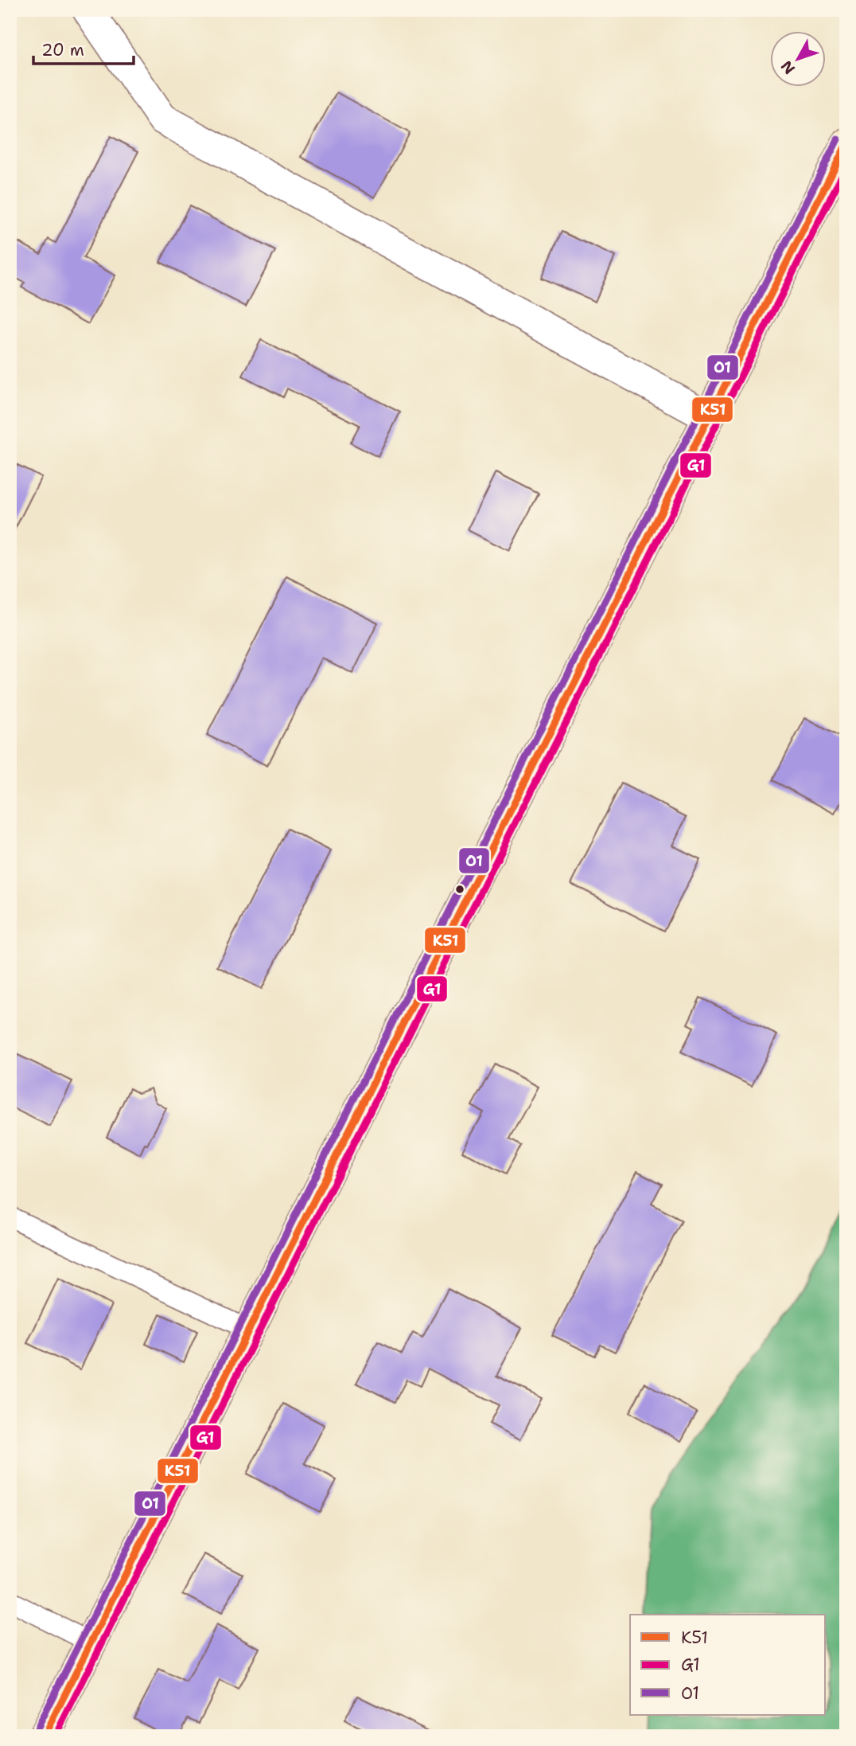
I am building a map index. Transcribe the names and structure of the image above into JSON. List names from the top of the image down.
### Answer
{
  "lines": ["transit line O1", "transit line K51", "transit line G1"],
  "legend": ["K51", "G1", "O1"],
  "scale_bar": "20 m",
  "north": "bottom left"
}
